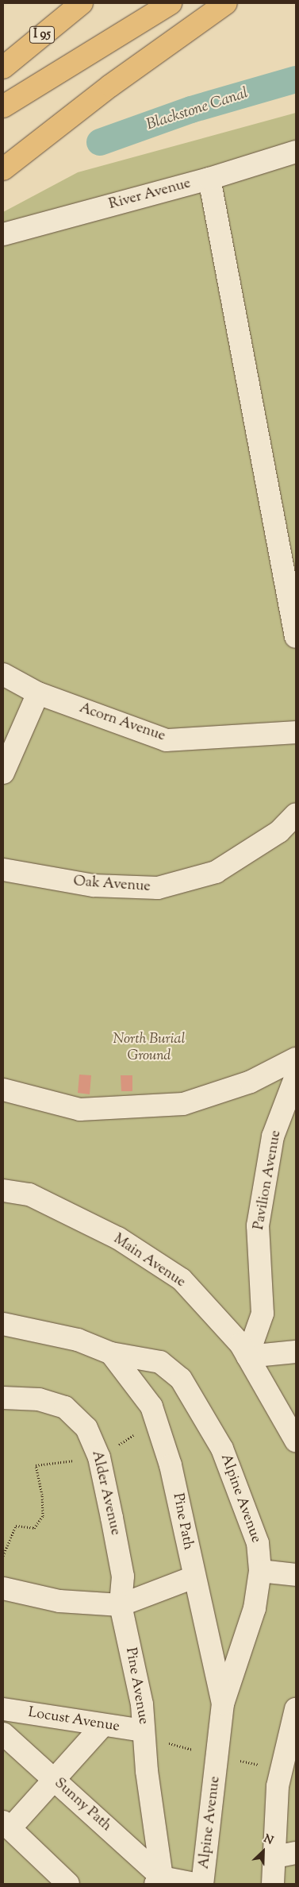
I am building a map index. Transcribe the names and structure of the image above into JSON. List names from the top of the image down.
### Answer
{
  "streets": {
    "highway": ["I 95"],
    "lane": [
      "River Avenue",
      "Acorn Avenue",
      "Oak Avenue",
      "Pavilion Avenue",
      "Main Avenue",
      "Alder Avenue",
      "Alpine Avenue",
      "Pine Path",
      "Pine Avenue",
      "Locust Avenue",
      "Sunny Path"
    ]
  },
  "crossings": [
    ["Pavilion Avenue", "Main Avenue"],
    ["Alder Avenue", "Pine Avenue"],
    ["Alpine Avenue", "Pine Path"],
    ["Pine Avenue", "Locust Avenue"],
    ["Pine Avenue", "Sunny Path"]
  ],
  "water": ["Blackstone Canal"],
  "parks": ["North Burial Ground"],
  "north": "top right"
}
